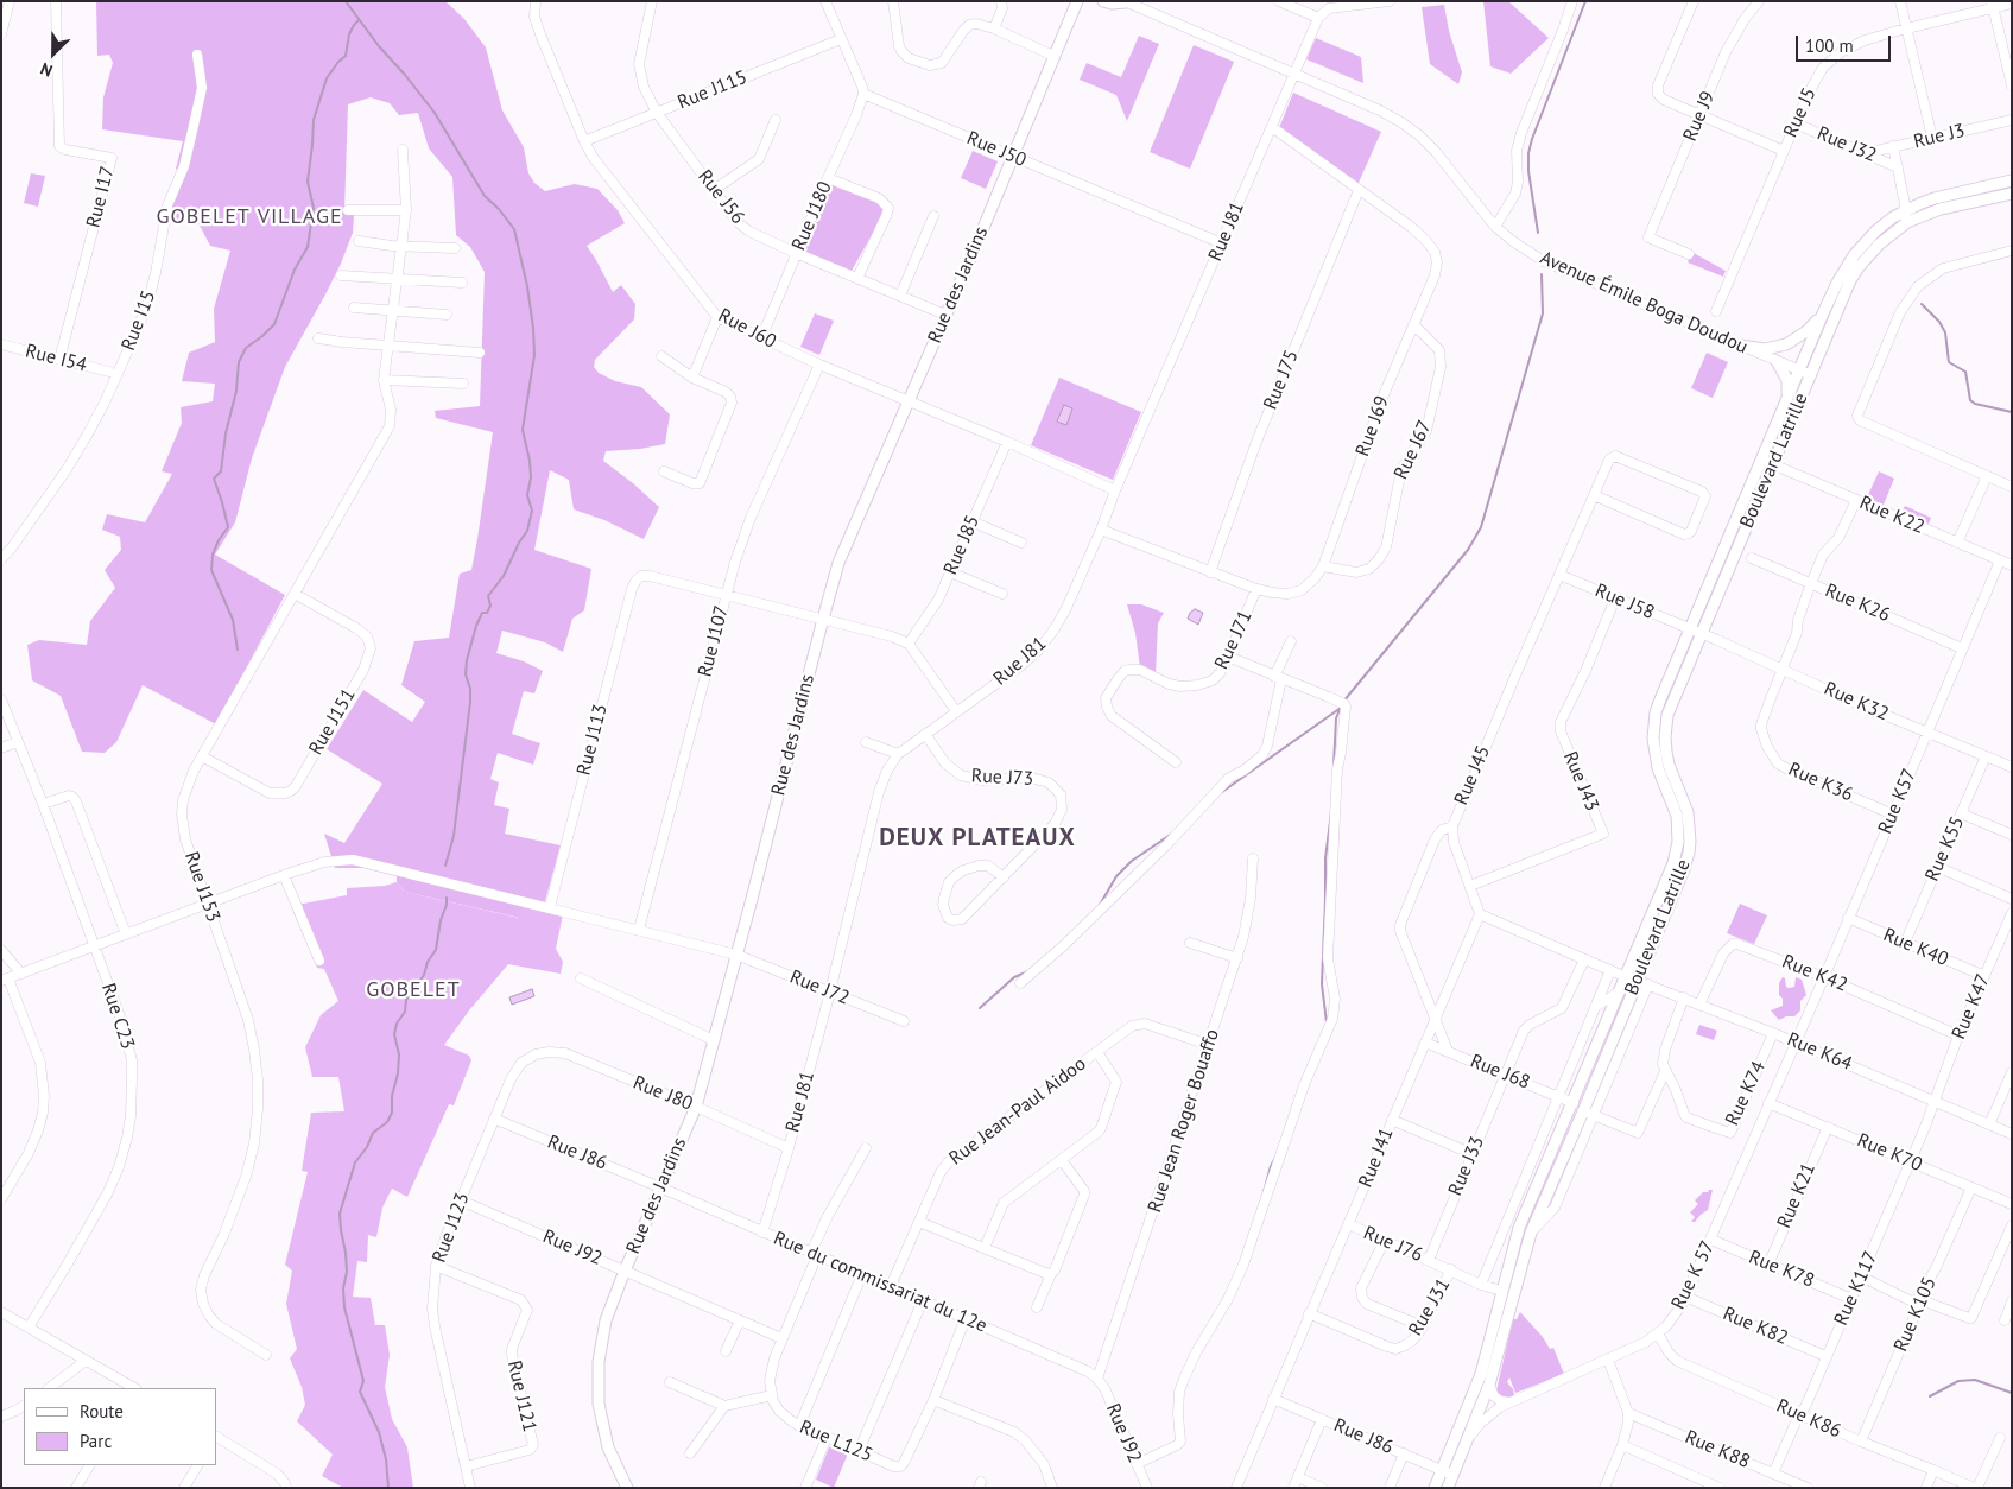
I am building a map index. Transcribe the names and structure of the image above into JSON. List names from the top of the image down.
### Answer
{
  "streets": {
    "main road": ["Rue des Jardins", "Boulevard Latrille"],
    "street": [
      "Rue J115",
      "Rue J5",
      "Rue J9",
      "Rue J3",
      "Rue J32",
      "Rue J50",
      "Rue I17",
      "Rue J56",
      "Rue J180",
      "Rue J81",
      "Avenue Émile Boga Doudou",
      "Rue I15",
      "Rue J60",
      "Rue I54",
      "Rue J75",
      "Rue J69",
      "Rue J67",
      "Rue K22",
      "Rue J85",
      "Rue J58",
      "Rue K26",
      "Rue J71",
      "Rue J107",
      "Rue K32",
      "Rue J151",
      "Rue J113",
      "Rue J45",
      "Rue J73",
      "Rue J43",
      "Rue K36",
      "Rue K57",
      "Rue K55",
      "Rue J153",
      "Rue K40",
      "Rue K42",
      "Rue J72",
      "Rue K47",
      "Rue C23",
      "Rue K64",
      "Rue J68",
      "Rue J80",
      "Rue K74",
      "Rue Jean-Paul Aidoo",
      "Rue Jean Roger Bouaffo",
      "Rue J86",
      "Rue K70",
      "Rue J41",
      "Rue J33",
      "Rue K21",
      "Rue J123",
      "Rue J76",
      "Rue J92",
      "Rue K78",
      "Rue K 57",
      "Rue du commissariat du 12e",
      "Rue K117",
      "Rue J31",
      "Rue K105",
      "Rue K82",
      "Rue J121",
      "Rue K86",
      "Rue L125",
      "Rue K88"
    ]
  },
  "crossings": [
    ["Rue J115", "Rue J56"],
    ["Rue J115", "Rue J60"],
    ["Rue J5", "Rue J32"],
    ["Rue J3", "Rue J32"],
    ["Rue J32", "Boulevard Latrille"],
    ["Rue J50", "Rue J180"],
    ["Rue J50", "Rue J81"],
    ["Rue J50", "Rue des Jardins"],
    ["Rue I17", "Rue I54"],
    ["Rue J56", "Rue J180"],
    ["Rue J56", "Rue des Jardins"],
    ["Rue J180", "Rue J60"],
    ["Rue J81", "Avenue Émile Boga Doudou"],
    ["Rue J81", "Rue J60"],
    ["Rue J81", "Rue J69"],
    ["Rue J81", "Rue J73"],
    ["Rue J81", "Rue J72"],
    ["Rue J81", "Rue J80"],
    ["Rue J81", "Rue du commissariat du 12e"],
    ["Rue des Jardins", "Rue J60"],
    ["Rue des Jardins", "Rue J72"],
    ["Rue des Jardins", "Rue J80"],
    ["Rue des Jardins", "Rue J86"],
    ["Rue des Jardins", "Rue J92"],
    ["Rue des Jardins", "Rue du commissariat du 12e"],
    ["Avenue Émile Boga Doudou", "Boulevard Latrille"],
    ["Rue J60", "Rue J85"],
    ["Rue J60", "Rue J107"],
    ["Rue J75", "Rue J69"],
    ["Rue J69", "Rue J67"],
    ["Rue J69", "Rue J71"],
    ["Boulevard Latrille", "Rue K22"],
    ["Boulevard Latrille", "Rue J58"],
    ["Boulevard Latrille", "Rue K32"],
    ["Boulevard Latrille", "Rue K64"],
    ["Boulevard Latrille", "Rue J68"],
    ["Boulevard Latrille", "Rue J86"],
    ["Boulevard Latrille", "Rue J76"],
    ["Boulevard Latrille", "Rue K 57"],
    ["Rue K22", "Rue K36"],
    ["Rue K22", "Rue K57"],
    ["Rue J58", "Rue K32"],
    ["Rue J58", "Rue J45"],
    ["Rue J58", "Rue J43"],
    ["Rue K26", "Rue K36"],
    ["Rue K26", "Rue K57"],
    ["Rue J107", "Rue J113"],
    ["Rue J107", "Rue J72"],
    ["Rue K32", "Rue K36"],
    ["Rue K32", "Rue K57"],
    ["Rue K32", "Rue K55"],
    ["Rue J151", "Rue J153"],
    ["Rue J113", "Rue J72"],
    ["Rue J45", "Rue J68"],
    ["Rue J45", "Rue J41"],
    ["Rue K36", "Rue K57"],
    ["Rue K57", "Rue K40"],
    ["Rue K57", "Rue K42"],
    ["Rue K57", "Rue K64"],
    ["Rue K57", "Rue K 57"],
    ["Rue K55", "Rue K40"],
    ["Rue J153", "Rue J72"],
    ["Rue K40", "Rue K47"],
    ["Rue K42", "Rue K47"],
    ["Rue K42", "Rue K64"],
    ["Rue J72", "Rue C23"],
    ["Rue K47", "Rue K64"],
    ["Rue K47", "Rue K117"],
    ["Rue K64", "Rue K74"],
    ["Rue K64", "Rue J41"],
    ["Rue K64", "Rue J33"],
    ["Rue K64", "Rue K 57"],
    ["Rue K64", "Rue K117"],
    ["Rue J68", "Rue J41"],
    ["Rue J68", "Rue J33"],
    ["Rue J80", "Rue J123"],
    ["Rue Jean-Paul Aidoo", "Rue Jean Roger Bouaffo"],
    ["Rue Jean-Paul Aidoo", "Rue du commissariat du 12e"],
    ["Rue Jean Roger Bouaffo", "Rue J92"],
    ["Rue Jean Roger Bouaffo", "Rue du commissariat du 12e"],
    ["Rue J86", "Rue J41"],
    ["Rue J86", "Rue J123"],
    ["Rue J86", "Rue du commissariat du 12e"],
    ["Rue K70", "Rue K21"],
    ["Rue K70", "Rue K 57"],
    ["Rue K70", "Rue K117"],
    ["Rue K70", "Rue K105"],
    ["Rue J41", "Rue J76"],
    ["Rue J41", "Rue J31"],
    ["Rue J33", "Rue J76"],
    ["Rue K21", "Rue K78"],
    ["Rue J123", "Rue J92"],
    ["Rue J123", "Rue J121"],
    ["Rue J76", "Rue J31"],
    ["Rue J92", "Rue du commissariat du 12e"],
    ["Rue K78", "Rue K 57"],
    ["Rue K78", "Rue K117"],
    ["Rue K 57", "Rue K82"],
    ["Rue K 57", "Rue K86"],
    ["Rue du commissariat du 12e", "Rue L125"],
    ["Rue K117", "Rue K82"],
    ["Rue K117", "Rue K86"],
    ["Rue K117", "Rue K88"],
    ["Rue K105", "Rue K86"]
  ],
  "districts": ["GOBELET VILLAGE", "DEUX PLATEAUX", "GOBELET"],
  "legend": ["Route", "Parc"],
  "scale_bar": "100 m",
  "north": "bottom left"
}
